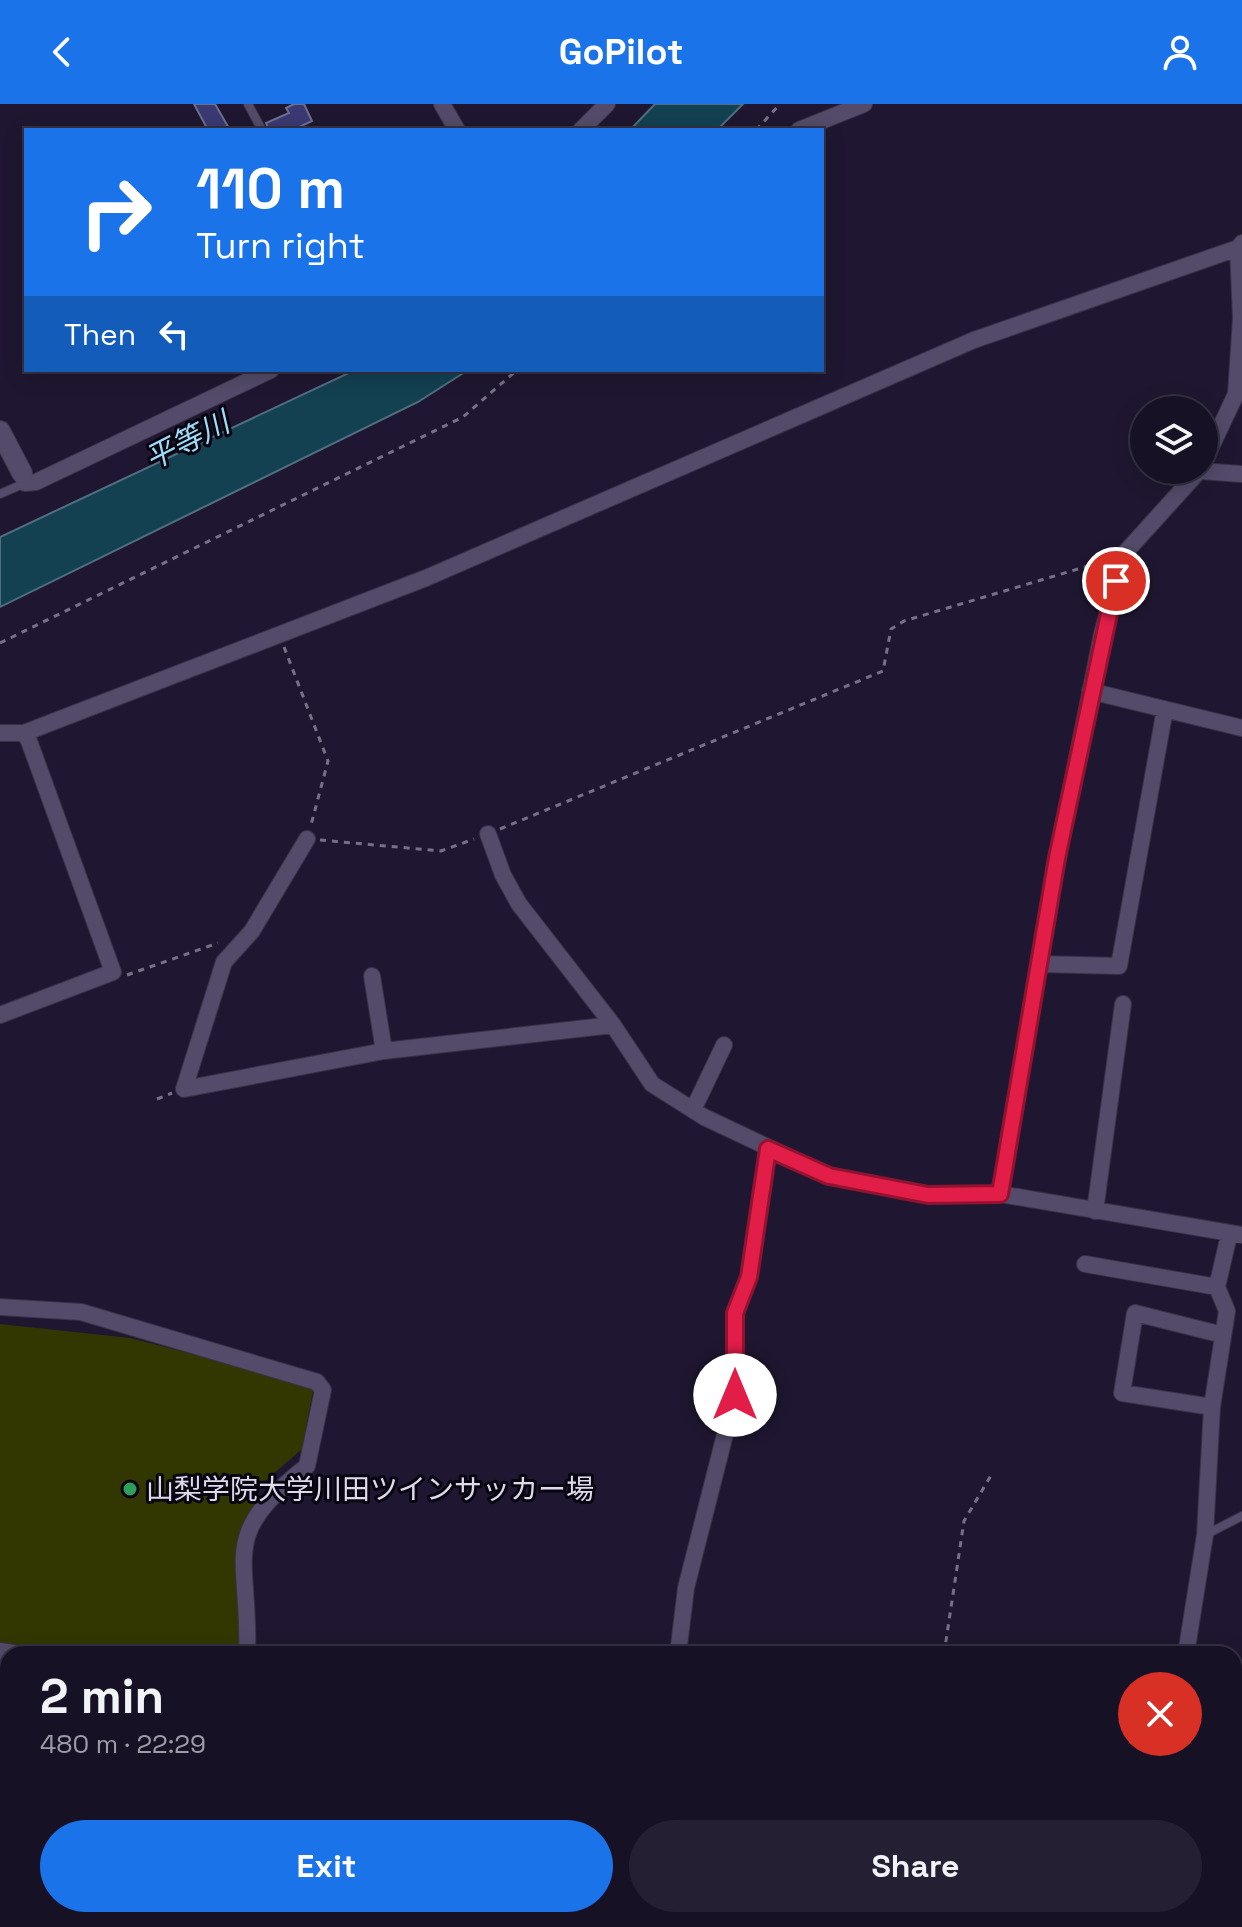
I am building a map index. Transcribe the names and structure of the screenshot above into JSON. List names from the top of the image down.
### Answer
{
  "water": ["平等川"],
  "places": ["山梨学院大学川田ツインサッカー場"],
  "page": {
    "header": "GoPilot",
    "turn": ["110 m", "Turn right"],
    "then": "Then",
    "heading": ["2 min", "480 m · 22:29"],
    "buttons": ["Exit", "Share"]
  }
}
